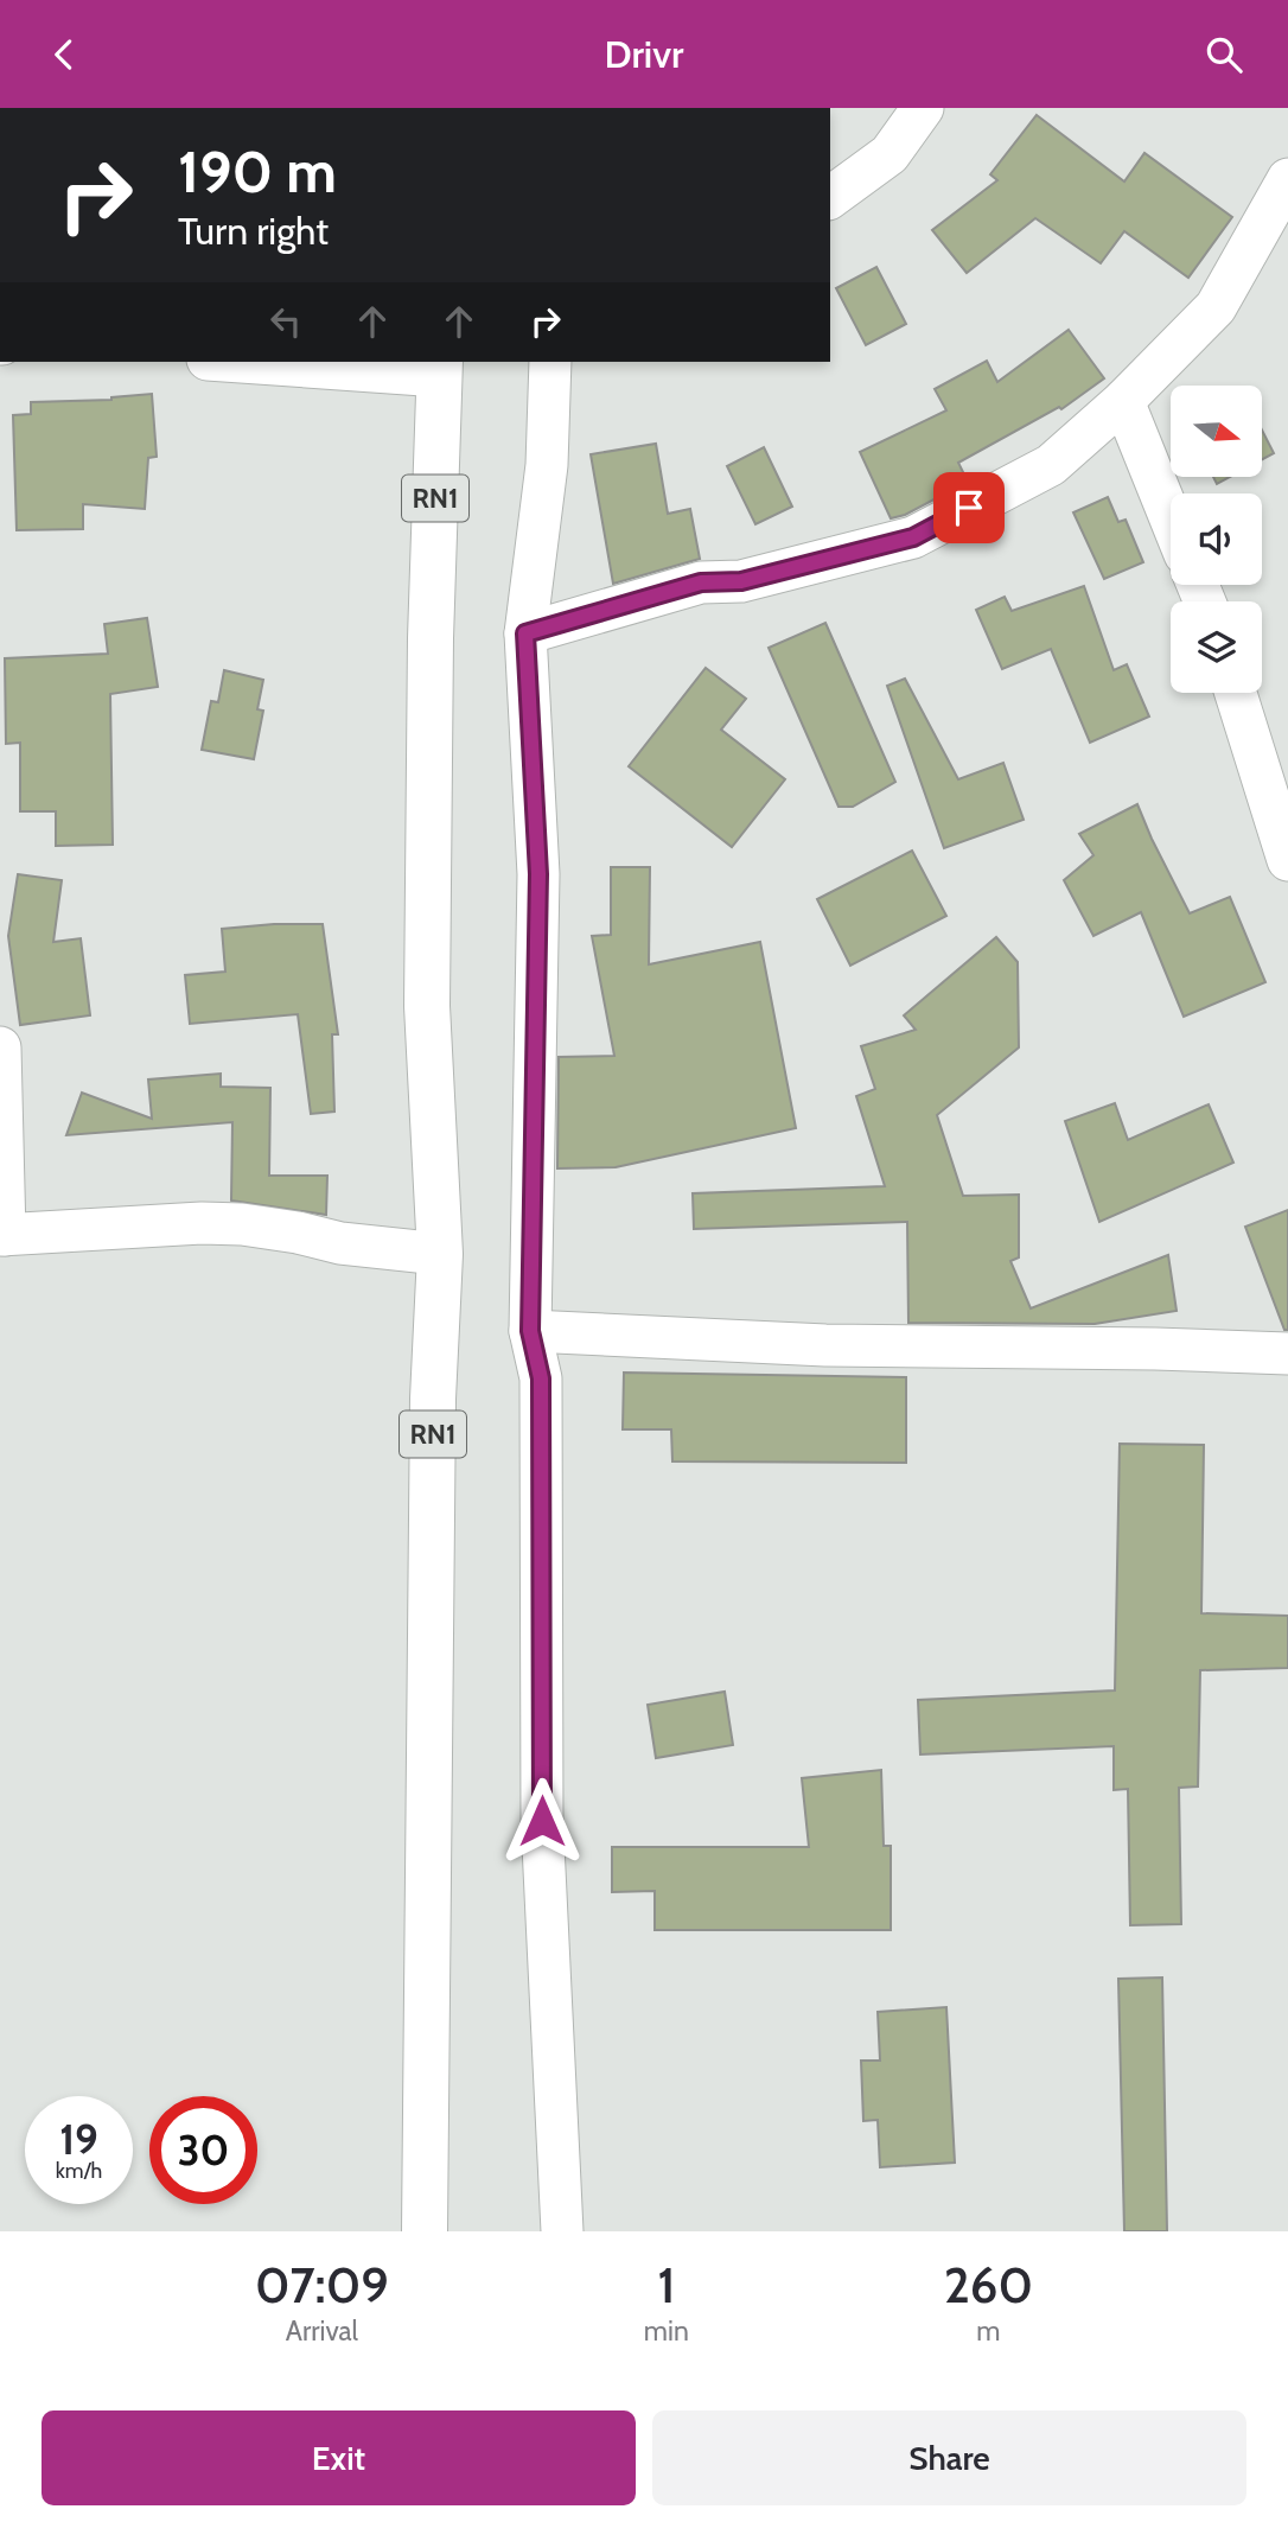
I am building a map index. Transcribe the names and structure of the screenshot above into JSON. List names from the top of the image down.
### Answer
{
  "streets": {
    "highway": ["RN1"]
  },
  "north": "right",
  "page": {
    "header": "Drivr",
    "turn": ["190 m", "Turn right"],
    "speed": "19 km/h",
    "limit": "30",
    "eta": [
      "07:09",
      "Arrival",
      "1",
      "min",
      "260",
      "m"
    ],
    "buttons": ["Exit", "Share"]
  }
}
